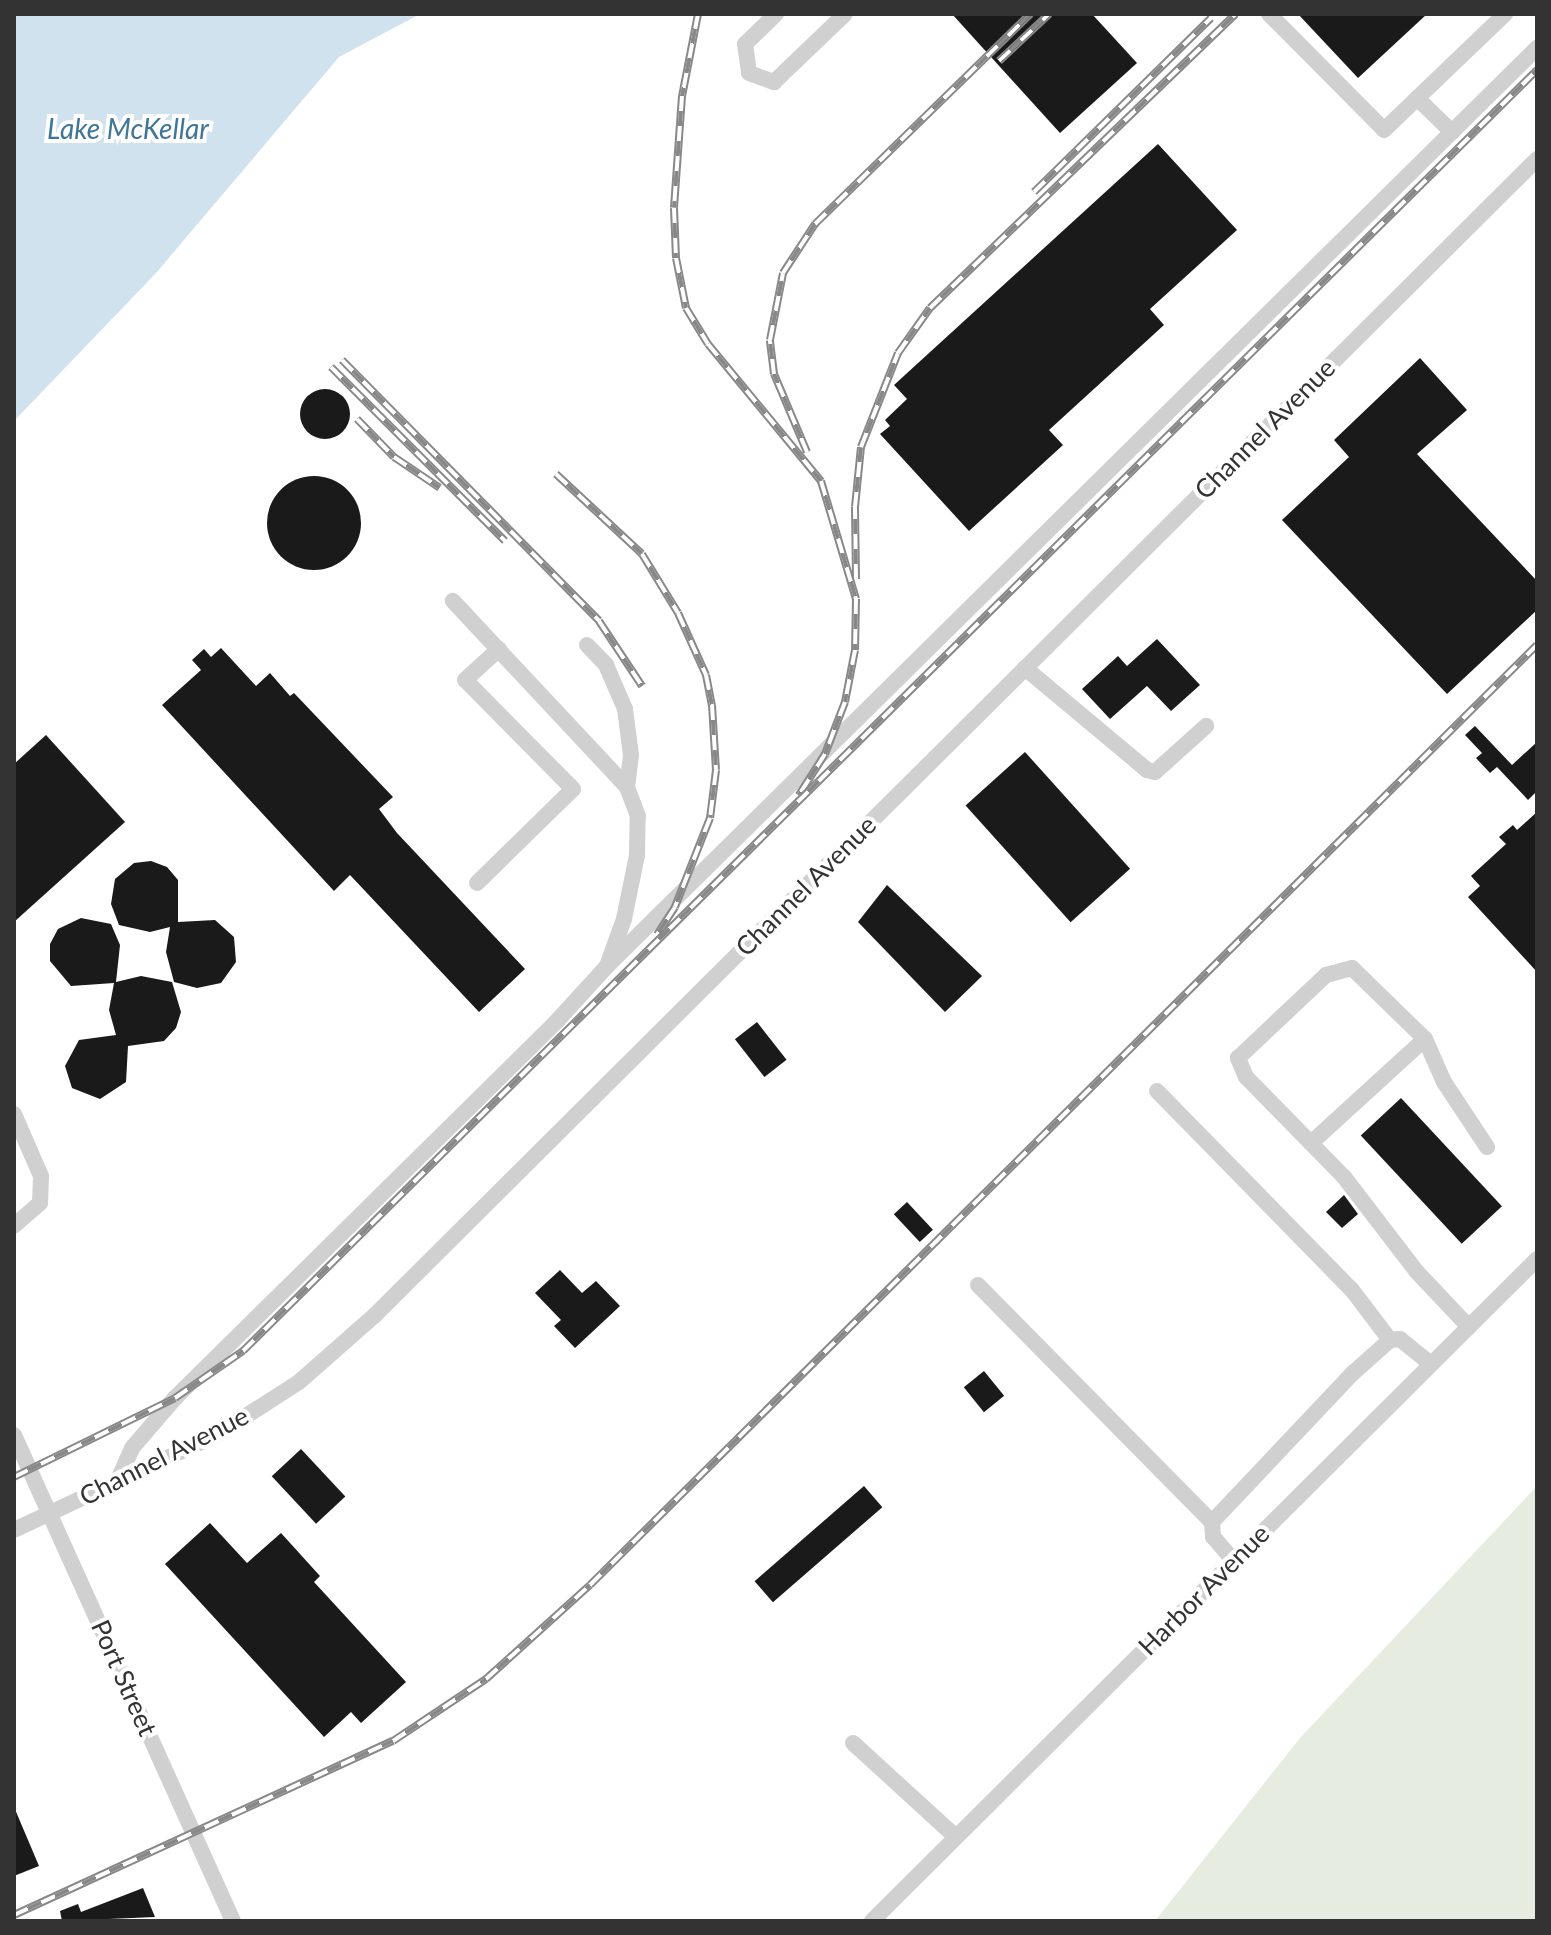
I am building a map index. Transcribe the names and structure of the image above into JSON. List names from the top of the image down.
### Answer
{
  "streets": {
    "street": ["Channel Avenue", "Harbor Avenue", "Port Street"]
  },
  "crossings": [
    ["Channel Avenue", "Port Street"]
  ],
  "water": ["Lake McKellar"]
}
